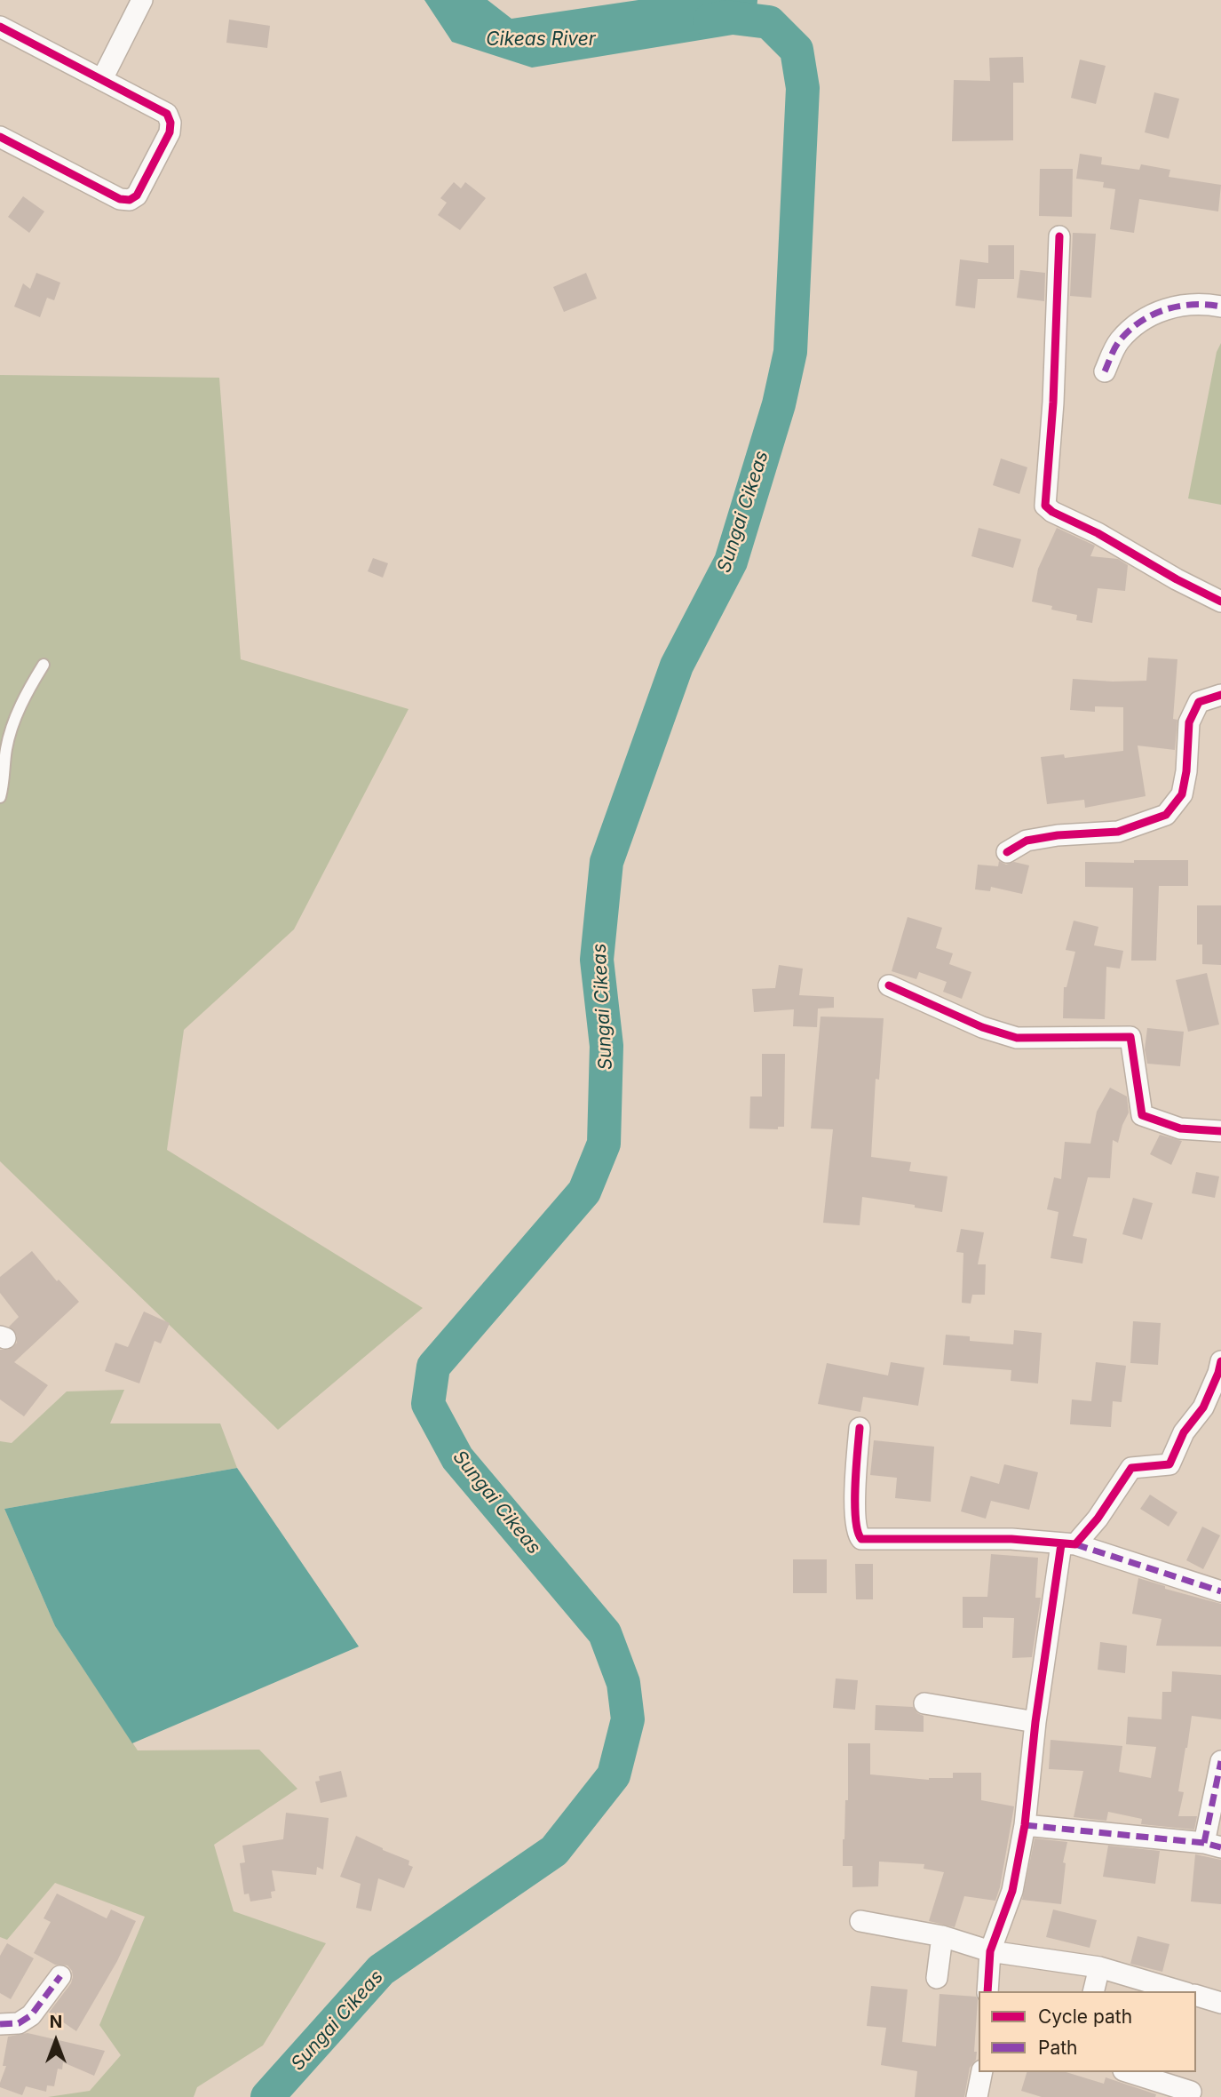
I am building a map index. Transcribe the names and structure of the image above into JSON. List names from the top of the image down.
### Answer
{
  "water": ["Cikeas River", "Sungai Cikeas"],
  "legend": ["Cycle path", "Path"],
  "north": "top"
}
